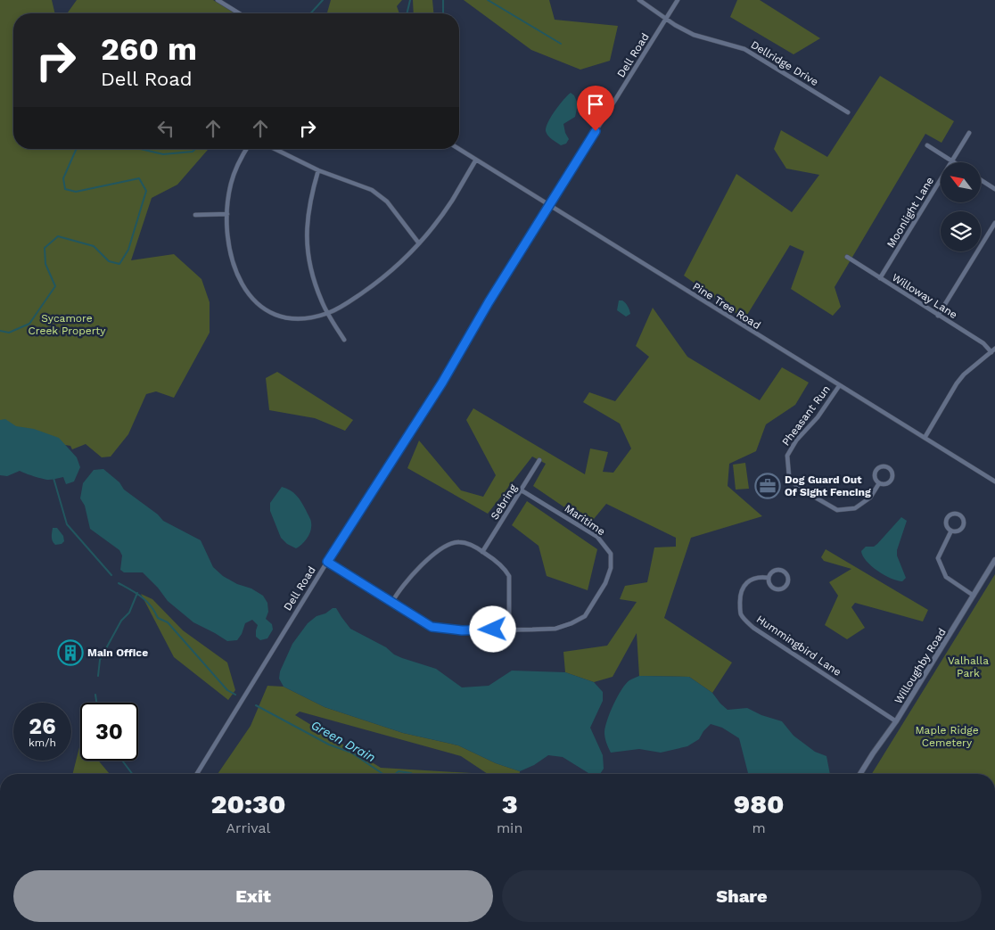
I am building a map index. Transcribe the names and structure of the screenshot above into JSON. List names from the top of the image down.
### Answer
{
  "streets": {
    "street": [
      "Dell Road",
      "Dellridge Drive",
      "Moonlight Lane",
      "Willoway Lane",
      "Pine Tree Road",
      "Pheasant Run",
      "Sebring",
      "Maritime",
      "Hummingbird Lane",
      "Willoughby Road"
    ]
  },
  "crossings": [
    ["Dell Road", "Dellridge Drive"],
    ["Dell Road", "Pine Tree Road"],
    ["Dell Road", "Maritime"],
    ["Moonlight Lane", "Willoway Lane"],
    ["Pine Tree Road", "Pheasant Run"],
    ["Sebring", "Maritime"],
    ["Hummingbird Lane", "Willoughby Road"]
  ],
  "water": ["Green Drain"],
  "parks": ["Sycamore Creek Property", "Valhalla Park", "Maple Ridge Cemetery"],
  "places": {
    "office": ["Dog Guard Out Of Sight Fencing"],
    "building": ["Main Office"]
  },
  "north": "top left",
  "page": {
    "turn": ["260 m", "Dell Road"],
    "speed": "26 km/h",
    "limit": "30",
    "eta": [
      "20:30",
      "Arrival",
      "3",
      "min",
      "980",
      "m"
    ],
    "buttons": ["Exit", "Share"]
  }
}
